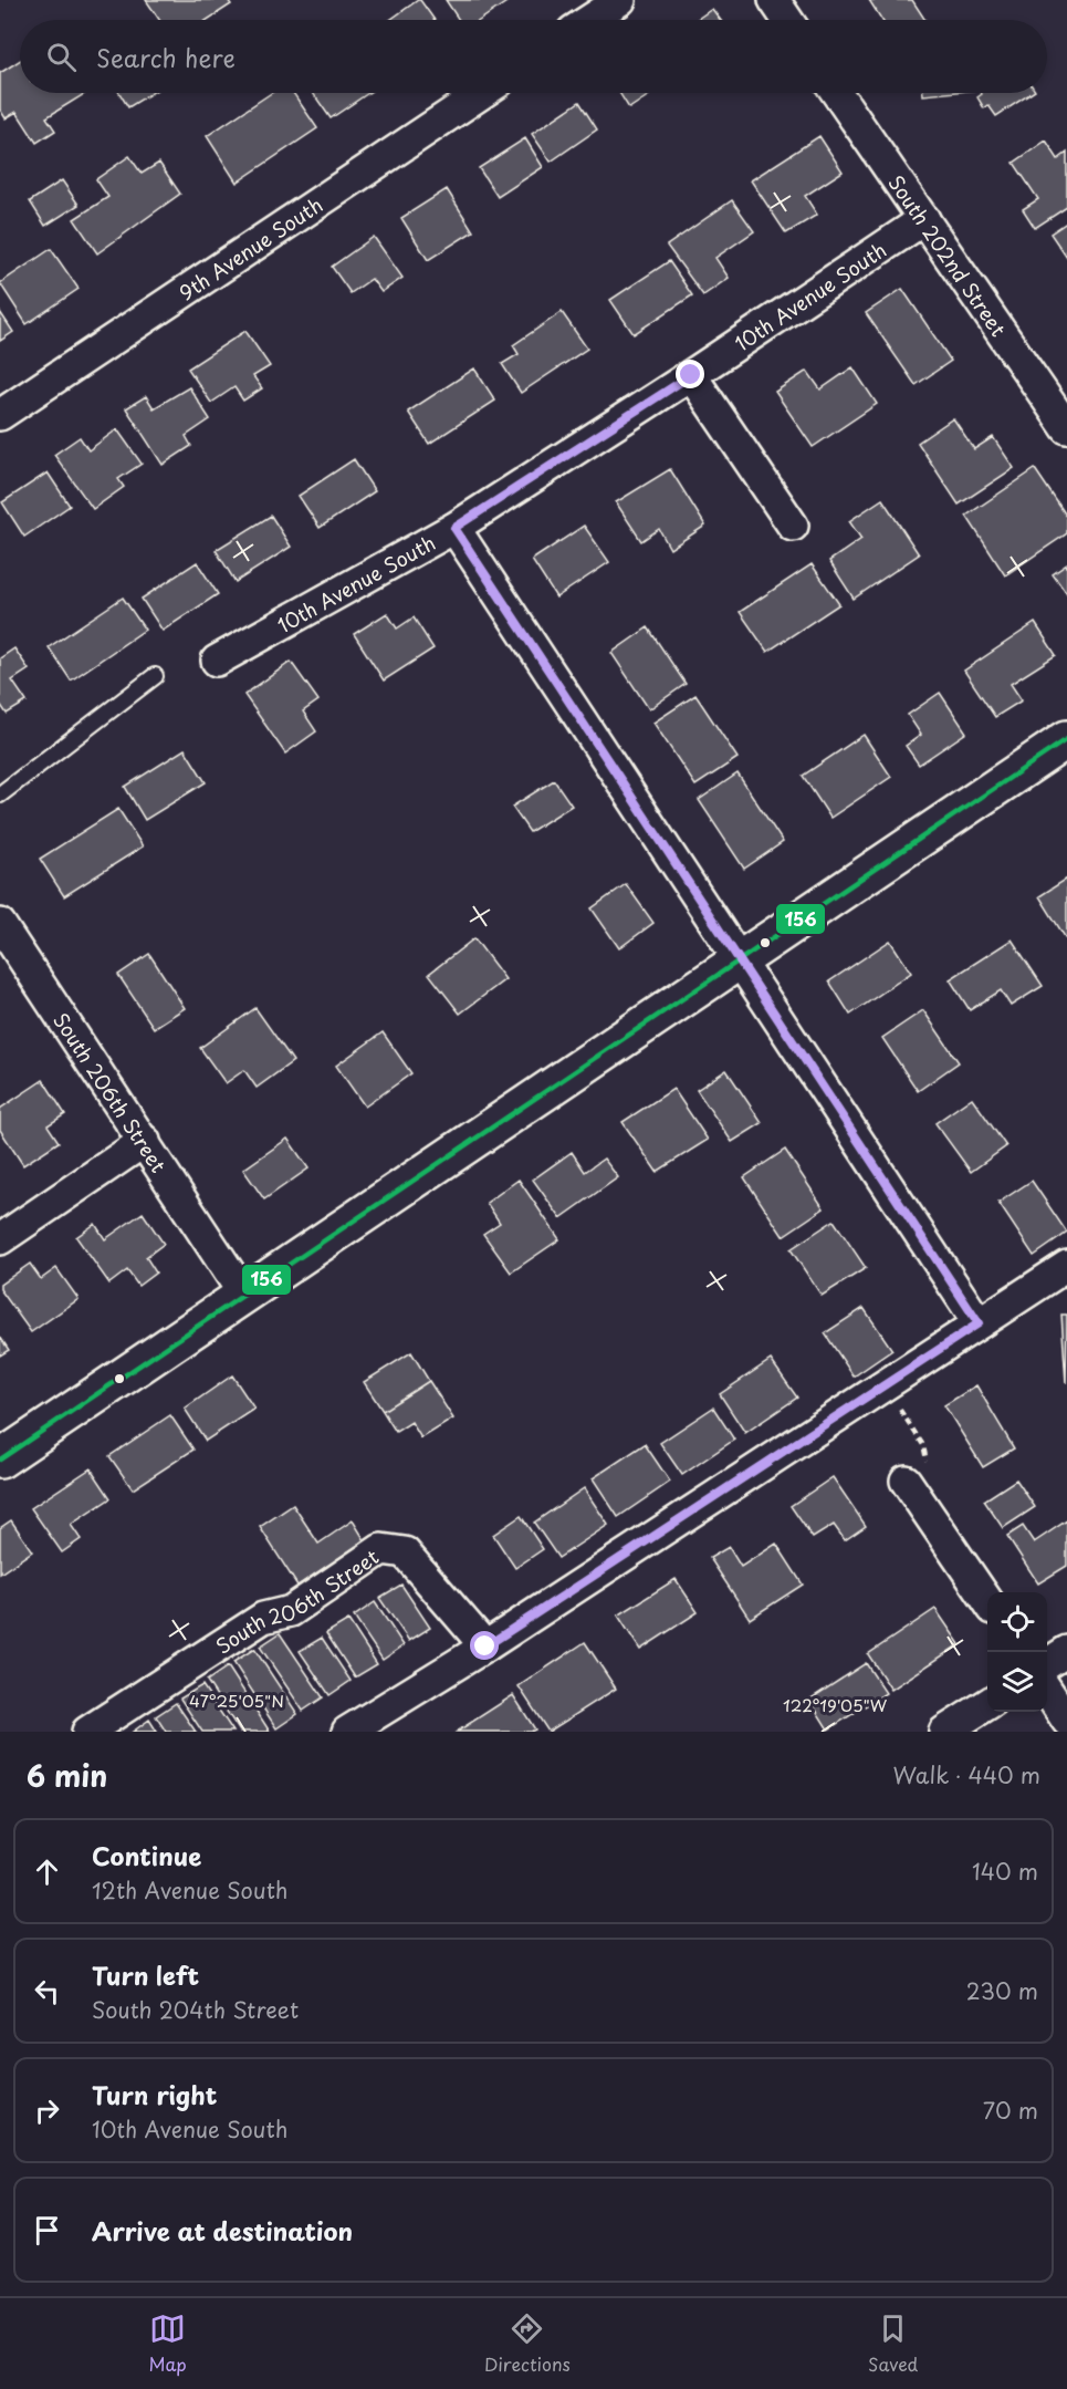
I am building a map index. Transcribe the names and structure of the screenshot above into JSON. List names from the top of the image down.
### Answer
{
  "streets": {
    "street": [
      "9th Avenue South",
      "South 202nd Street",
      "10th Avenue South",
      "South 206th Street"
    ]
  },
  "crossings": [
    ["South 202nd Street", "10th Avenue South"]
  ],
  "lines": ["transit line 156"],
  "page": {
    "search": "Search here",
    "heading": ["6 min", "Walk · 440 m"],
    "list": [
      ["Continue", "12th Avenue South", "140 m"],
      ["Turn left", "South 204th Street", "230 m"],
      ["Turn right", "10th Avenue South", "70 m"],
      "Arrive at destination"
    ],
    "nav": ["Map", "Directions", "Saved"]
  },
  "coordinates": ["47°25'05\"N", "122°19'05\"W"]
}
